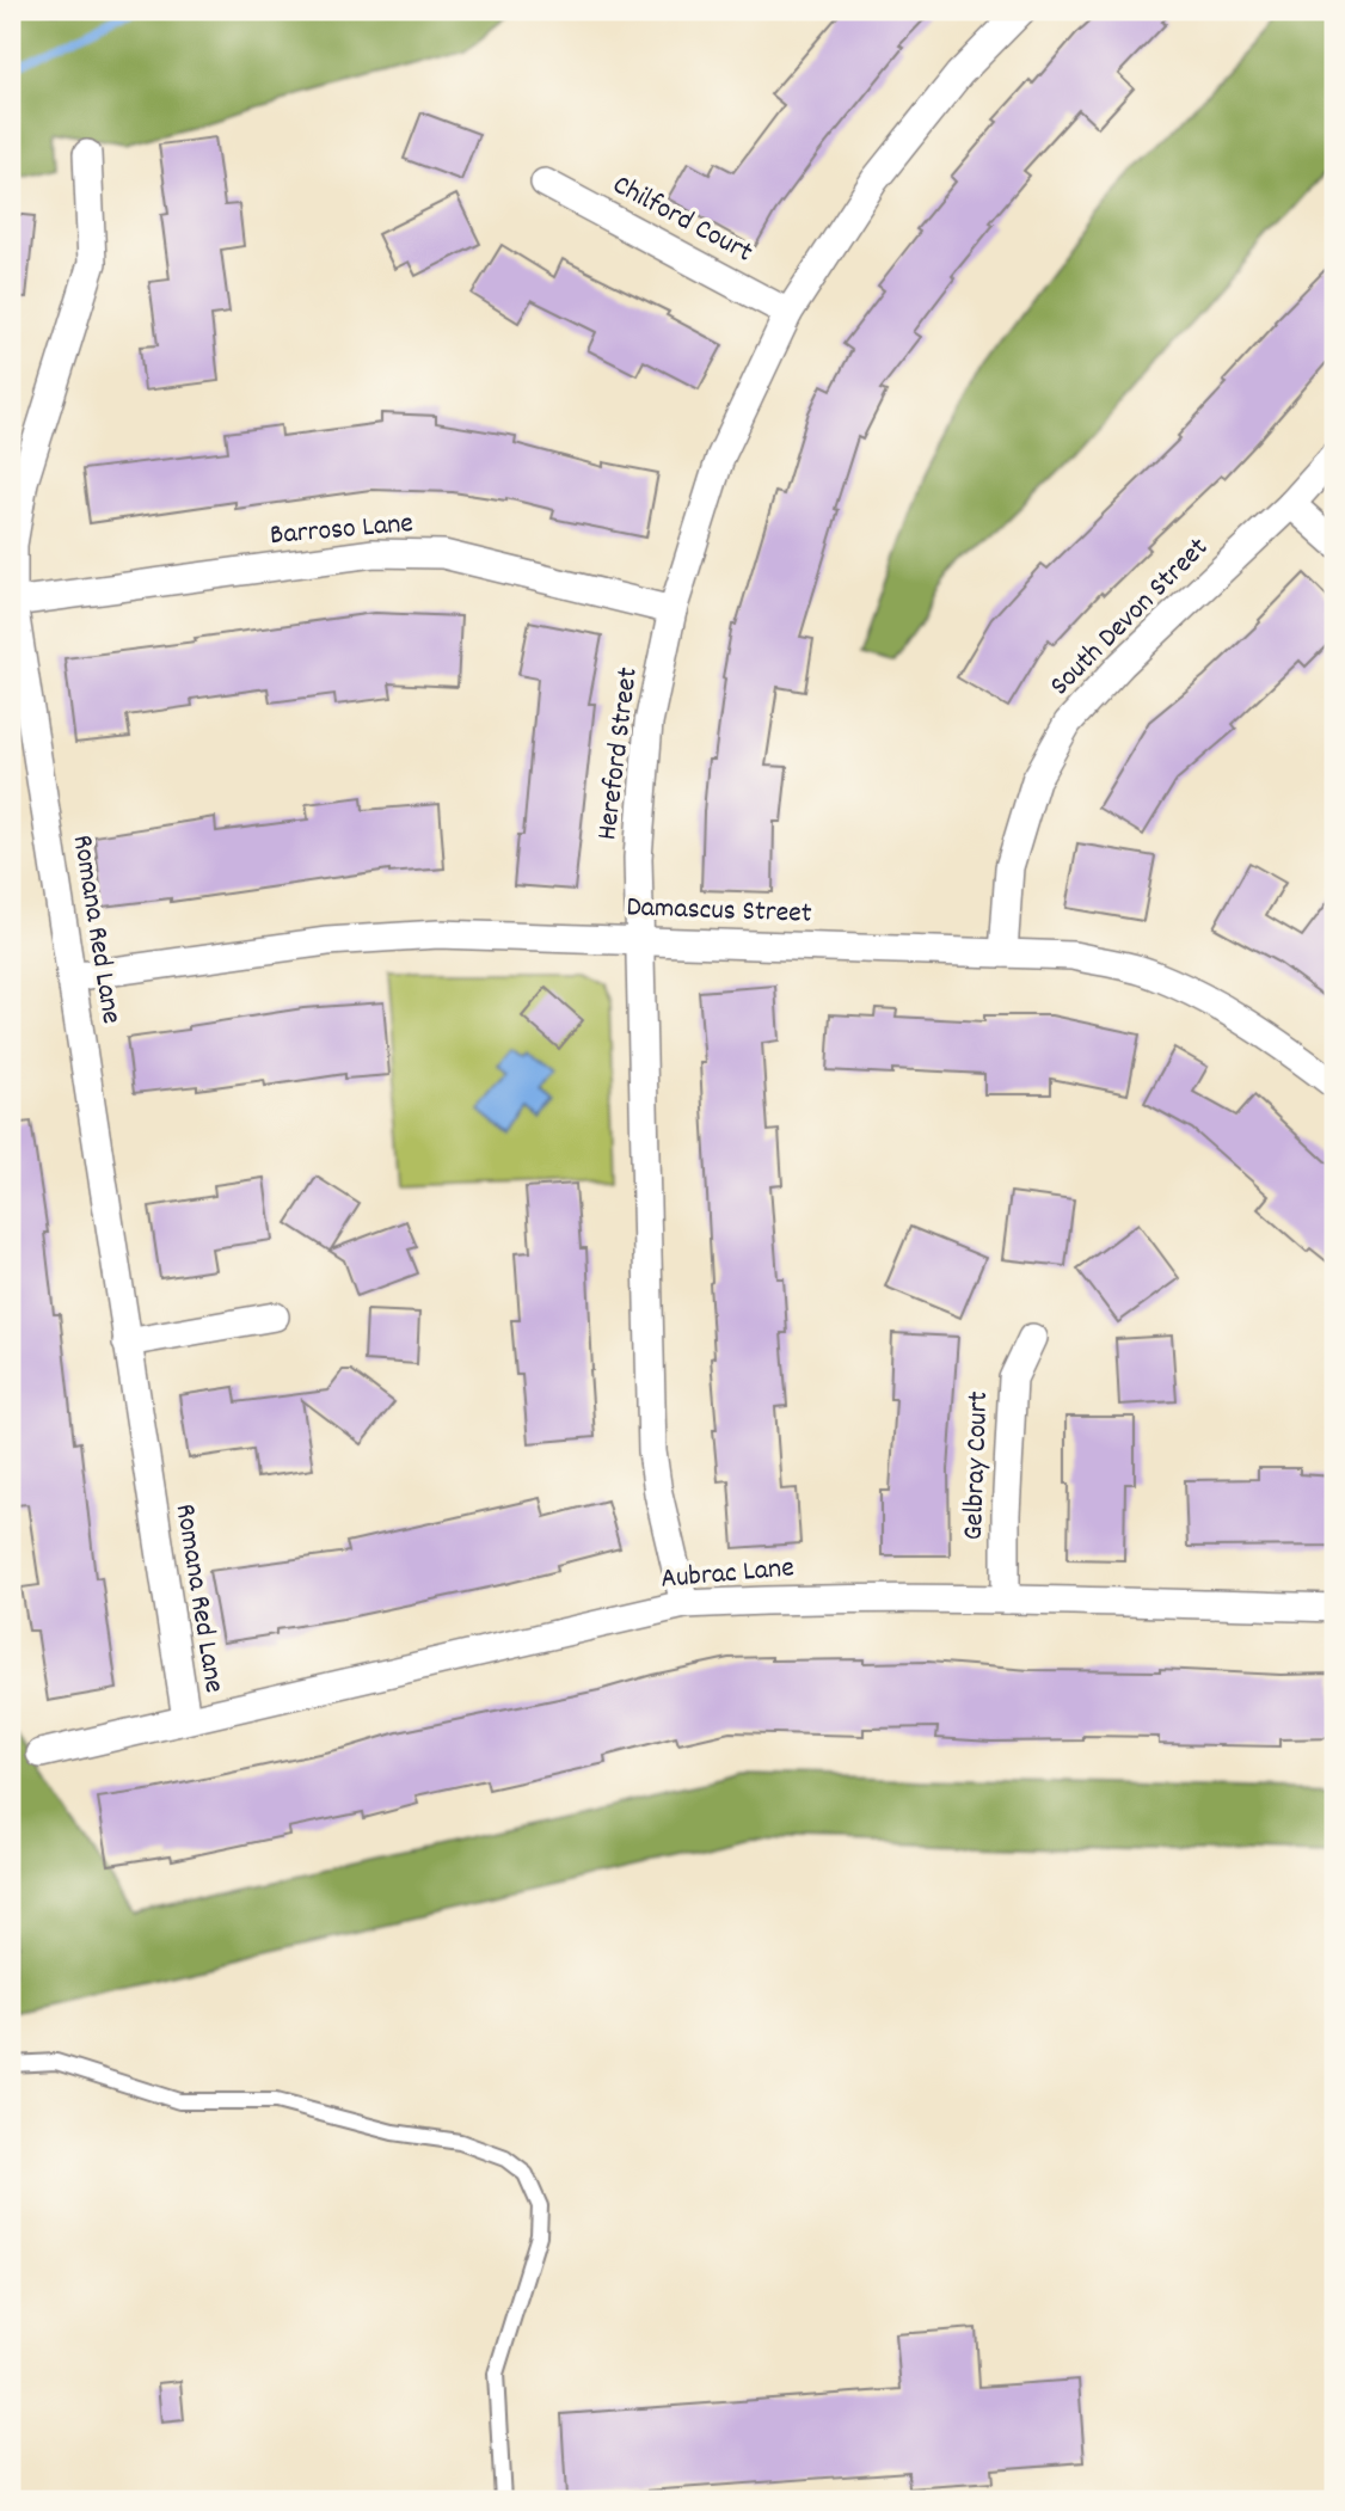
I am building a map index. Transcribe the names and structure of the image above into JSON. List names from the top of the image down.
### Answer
{
  "streets": {
    "street": [
      "Chilford Court",
      "Barroso Lane",
      "South Devon Street",
      "Hereford Street",
      "Damascus Street",
      "Romana Red Lane",
      "Gelbray Court",
      "Aubrac Lane"
    ]
  },
  "crossings": [
    ["Chilford Court", "Hereford Street"],
    ["Barroso Lane", "Hereford Street"],
    ["Barroso Lane", "Romana Red Lane"],
    ["South Devon Street", "Damascus Street"],
    ["Hereford Street", "Damascus Street"],
    ["Hereford Street", "Aubrac Lane"],
    ["Damascus Street", "Romana Red Lane"],
    ["Romana Red Lane", "Aubrac Lane"],
    ["Gelbray Court", "Aubrac Lane"]
  ]
}
